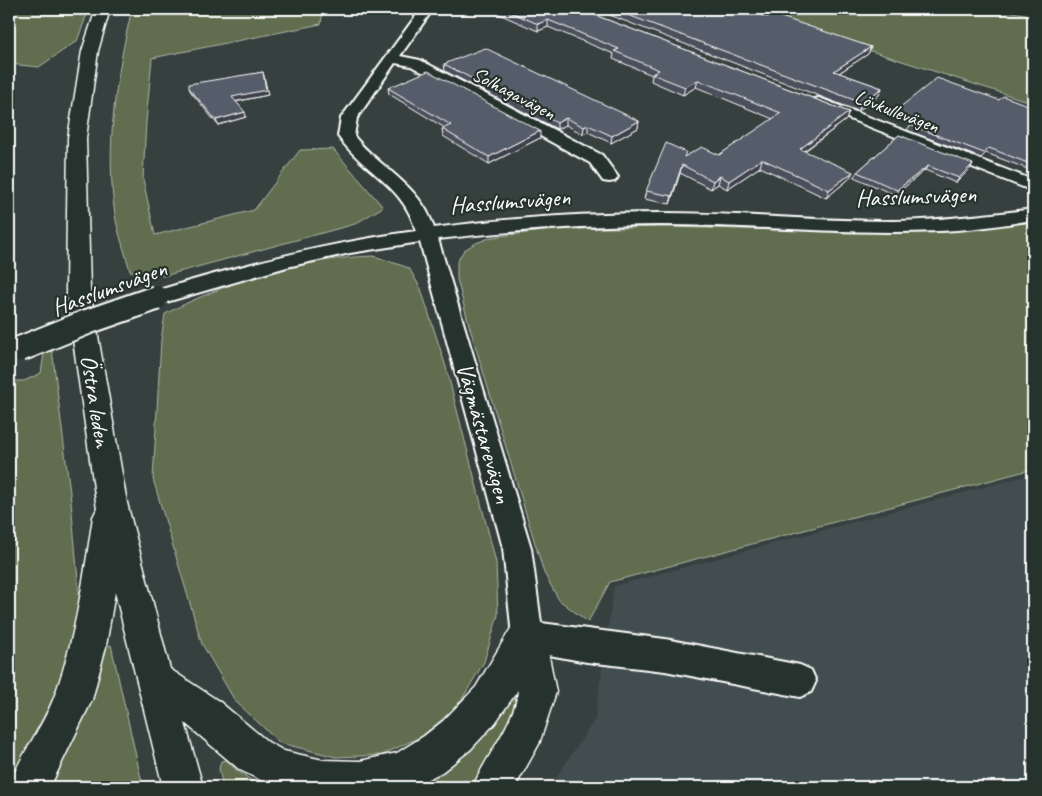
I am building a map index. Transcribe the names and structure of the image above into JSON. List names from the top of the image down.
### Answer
{
  "streets": {
    "highway": ["Östra leden"],
    "street": [
      "Solhagavägen",
      "Lövkullevägen",
      "Hasslumsvägen",
      "Vägmästarevägen"
    ]
  },
  "crossings": [
    ["Solhagavägen", "Vägmästarevägen"],
    ["Hasslumsvägen", "Vägmästarevägen"]
  ]
}
